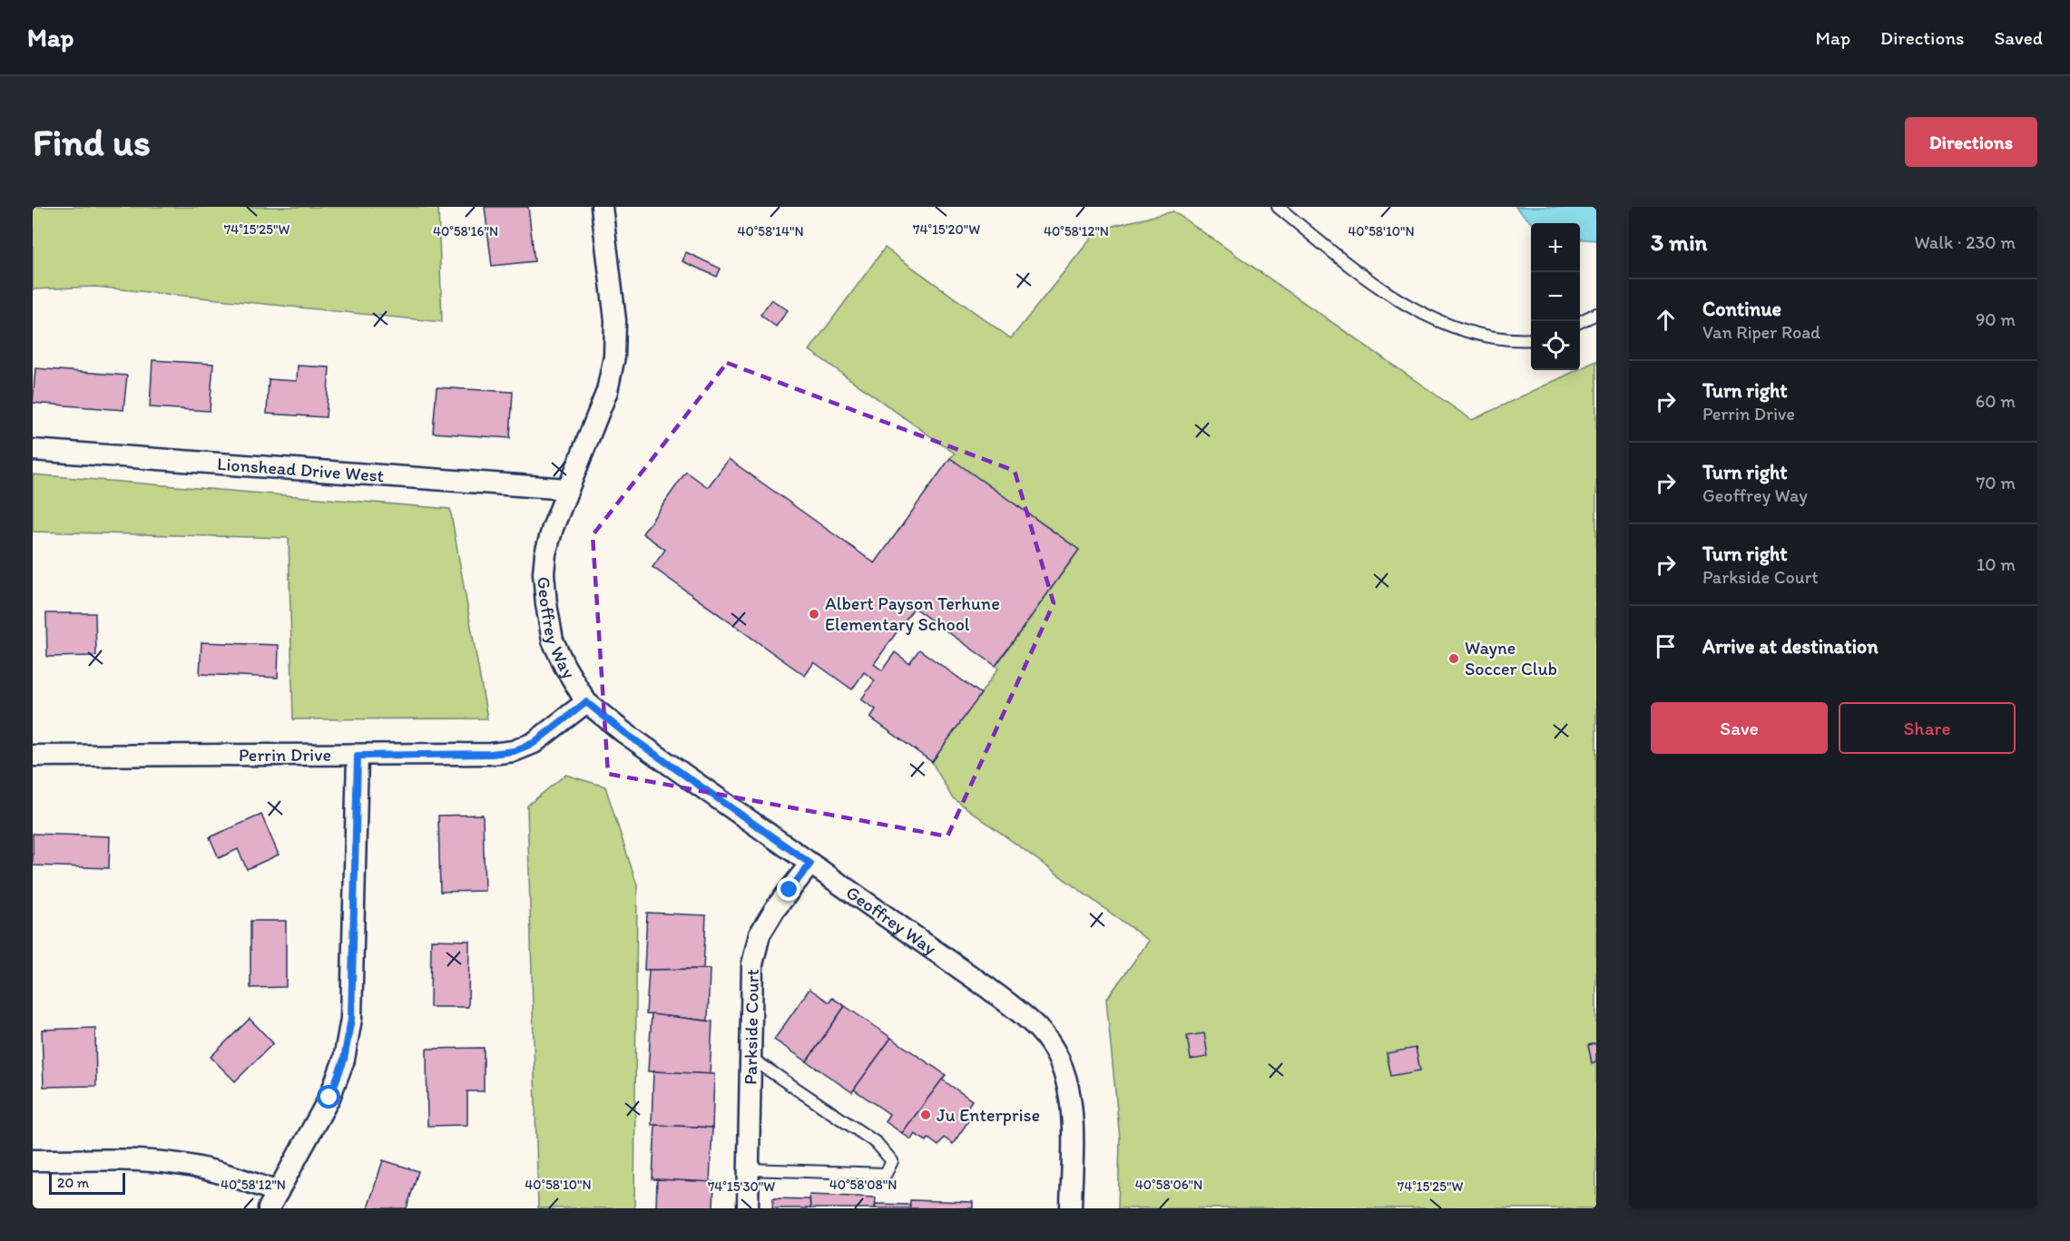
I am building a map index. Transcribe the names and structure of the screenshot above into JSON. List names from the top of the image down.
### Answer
{
  "streets": {
    "street": [
      "Lionshead Drive West",
      "Geoffrey Way",
      "Perrin Drive",
      "Parkside Court"
    ]
  },
  "crossings": [
    ["Lionshead Drive West", "Geoffrey Way"],
    ["Geoffrey Way", "Perrin Drive"],
    ["Geoffrey Way", "Parkside Court"]
  ],
  "places": ["Albert Payson Terhune Elementary School", "Wayne Soccer Club", "Ju Enterprise"],
  "scale_bar": "20 m",
  "page": {
    "header": "Map",
    "nav": ["Map", "Directions", "Saved"],
    "buttons": [
      "Directions",
      ["Save", "Share"]
    ],
    "title": "Find us",
    "heading": ["3 min", "Walk · 230 m"],
    "map_buttons": ["+", "−"],
    "list": [
      ["Continue", "Van Riper Road", "90 m"],
      ["Turn right", "Perrin Drive", "60 m"],
      ["Turn right", "Geoffrey Way", "70 m"],
      ["Turn right", "Parkside Court", "10 m"],
      "Arrive at destination"
    ],
    "scale": "20 m"
  },
  "coordinates": [
    "74°15'25\"W",
    "74°15'20\"W",
    "40°58'16\"N",
    "40°58'14\"N",
    "40°58'12\"N",
    "40°58'10\"N",
    "40°58'08\"N",
    "40°58'06\"N",
    "74°15'30\"W"
  ]
}
